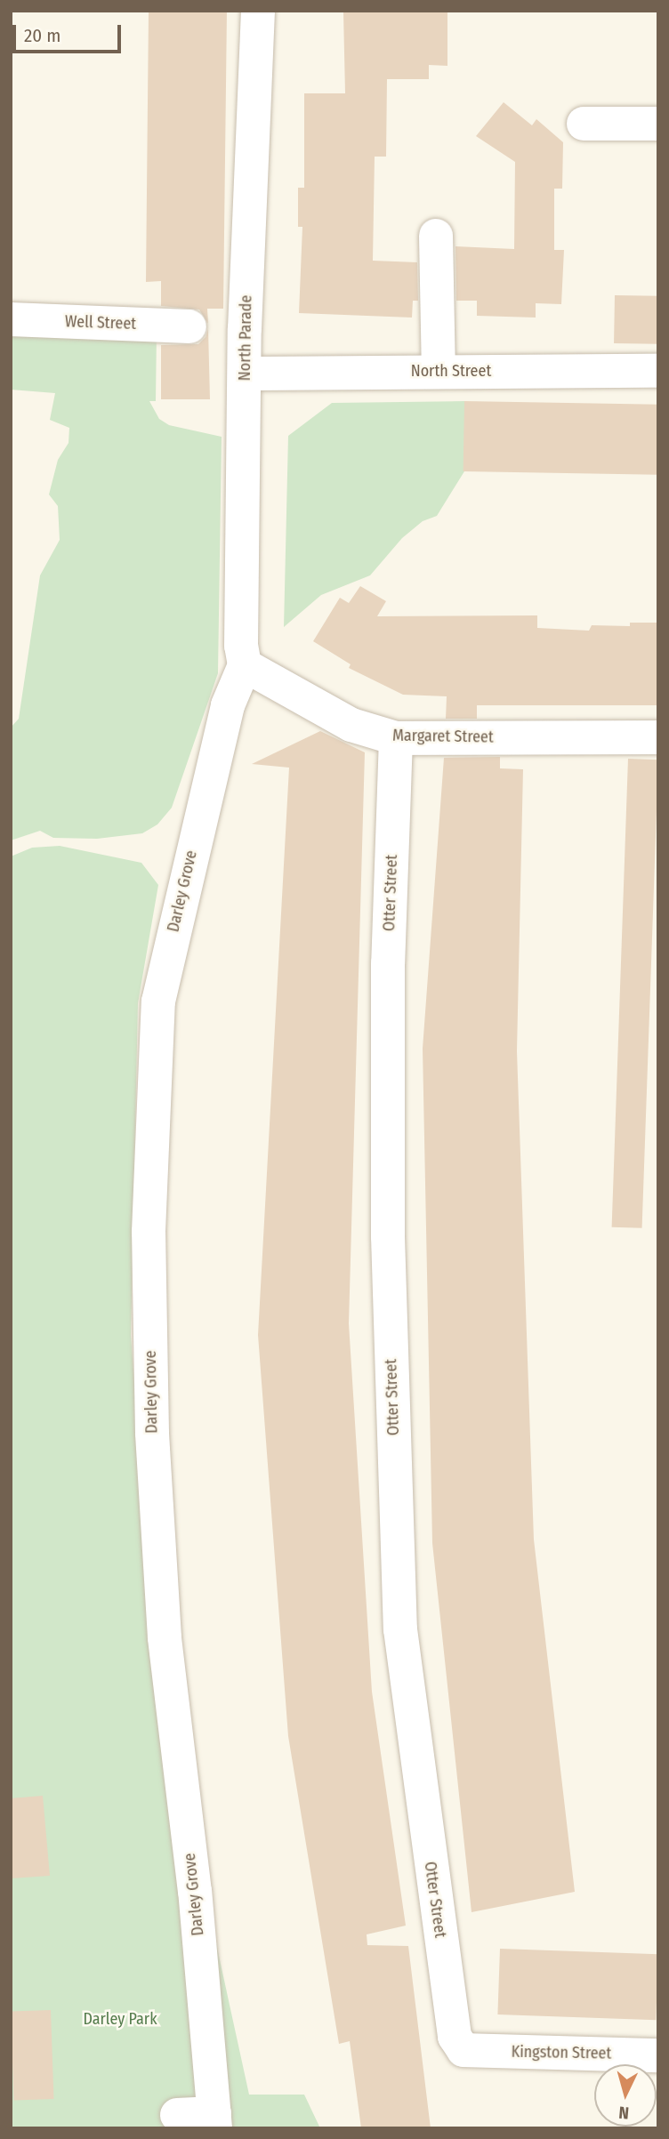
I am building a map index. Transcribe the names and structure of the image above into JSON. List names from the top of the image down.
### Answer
{
  "streets": {
    "street": [
      "Well Street",
      "North Parade",
      "North Street",
      "Margaret Street",
      "Darley Grove",
      "Otter Street",
      "Kingston Street"
    ]
  },
  "crossings": [
    ["North Parade", "North Street"],
    ["North Parade", "Margaret Street"],
    ["North Parade", "Darley Grove"],
    ["Margaret Street", "Darley Grove"],
    ["Margaret Street", "Otter Street"],
    ["Otter Street", "Kingston Street"]
  ],
  "parks": ["Darley Park"],
  "scale_bar": "20 m",
  "north": "bottom"
}
